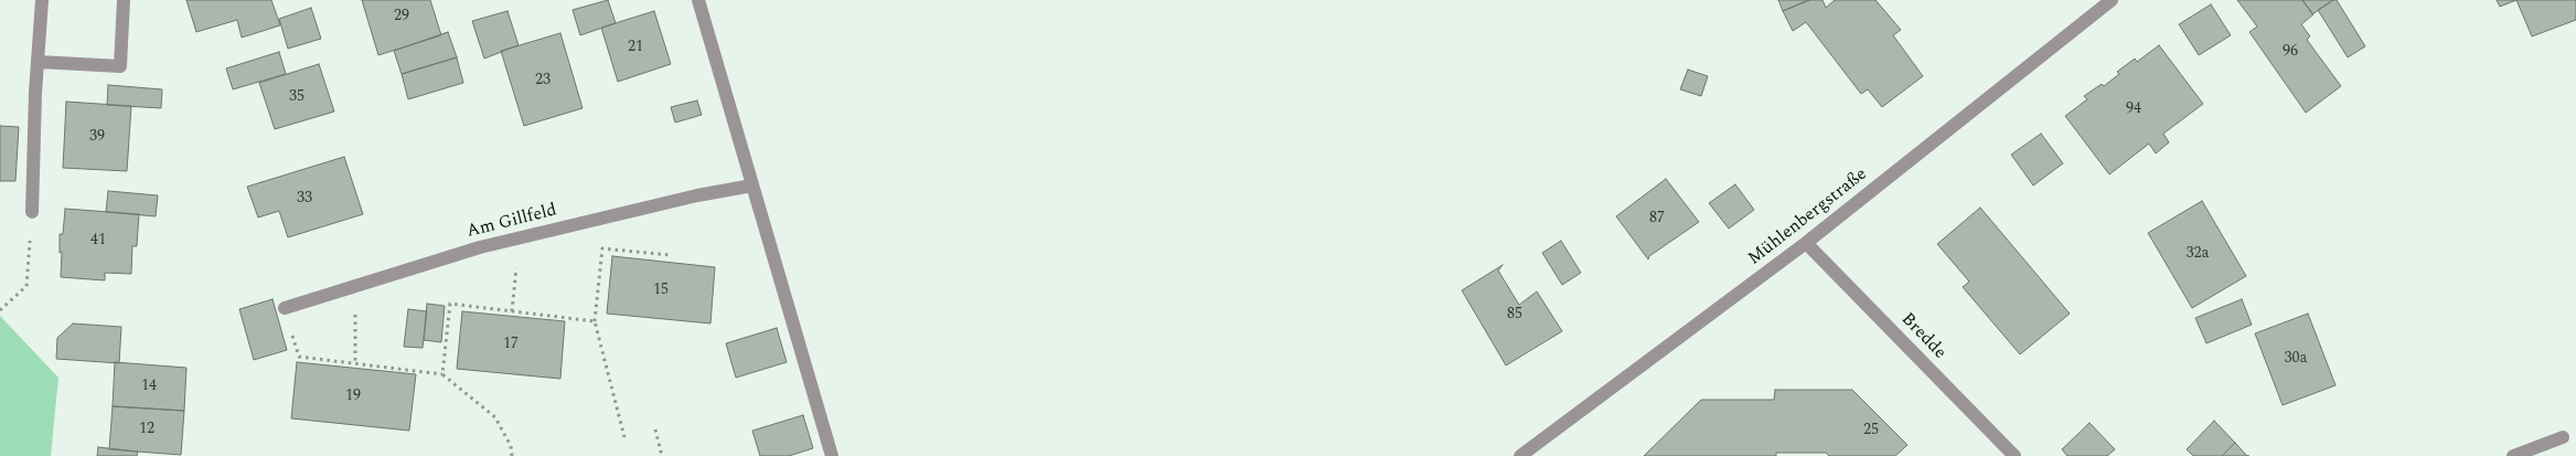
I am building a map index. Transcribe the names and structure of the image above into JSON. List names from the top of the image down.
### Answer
{
  "streets": {
    "street": ["Mühlenbergstraße", "Am Gillfeld", "Bredde"]
  },
  "crossings": [
    ["Mühlenbergstraße", "Bredde"]
  ],
  "house_numbers": [
    "29",
    "21",
    "96",
    "23",
    "35",
    "94",
    "39",
    "33",
    "87",
    "41",
    "32a",
    "15",
    "85",
    "17",
    "30a",
    "14",
    "19",
    "12",
    "25"
  ]
}
